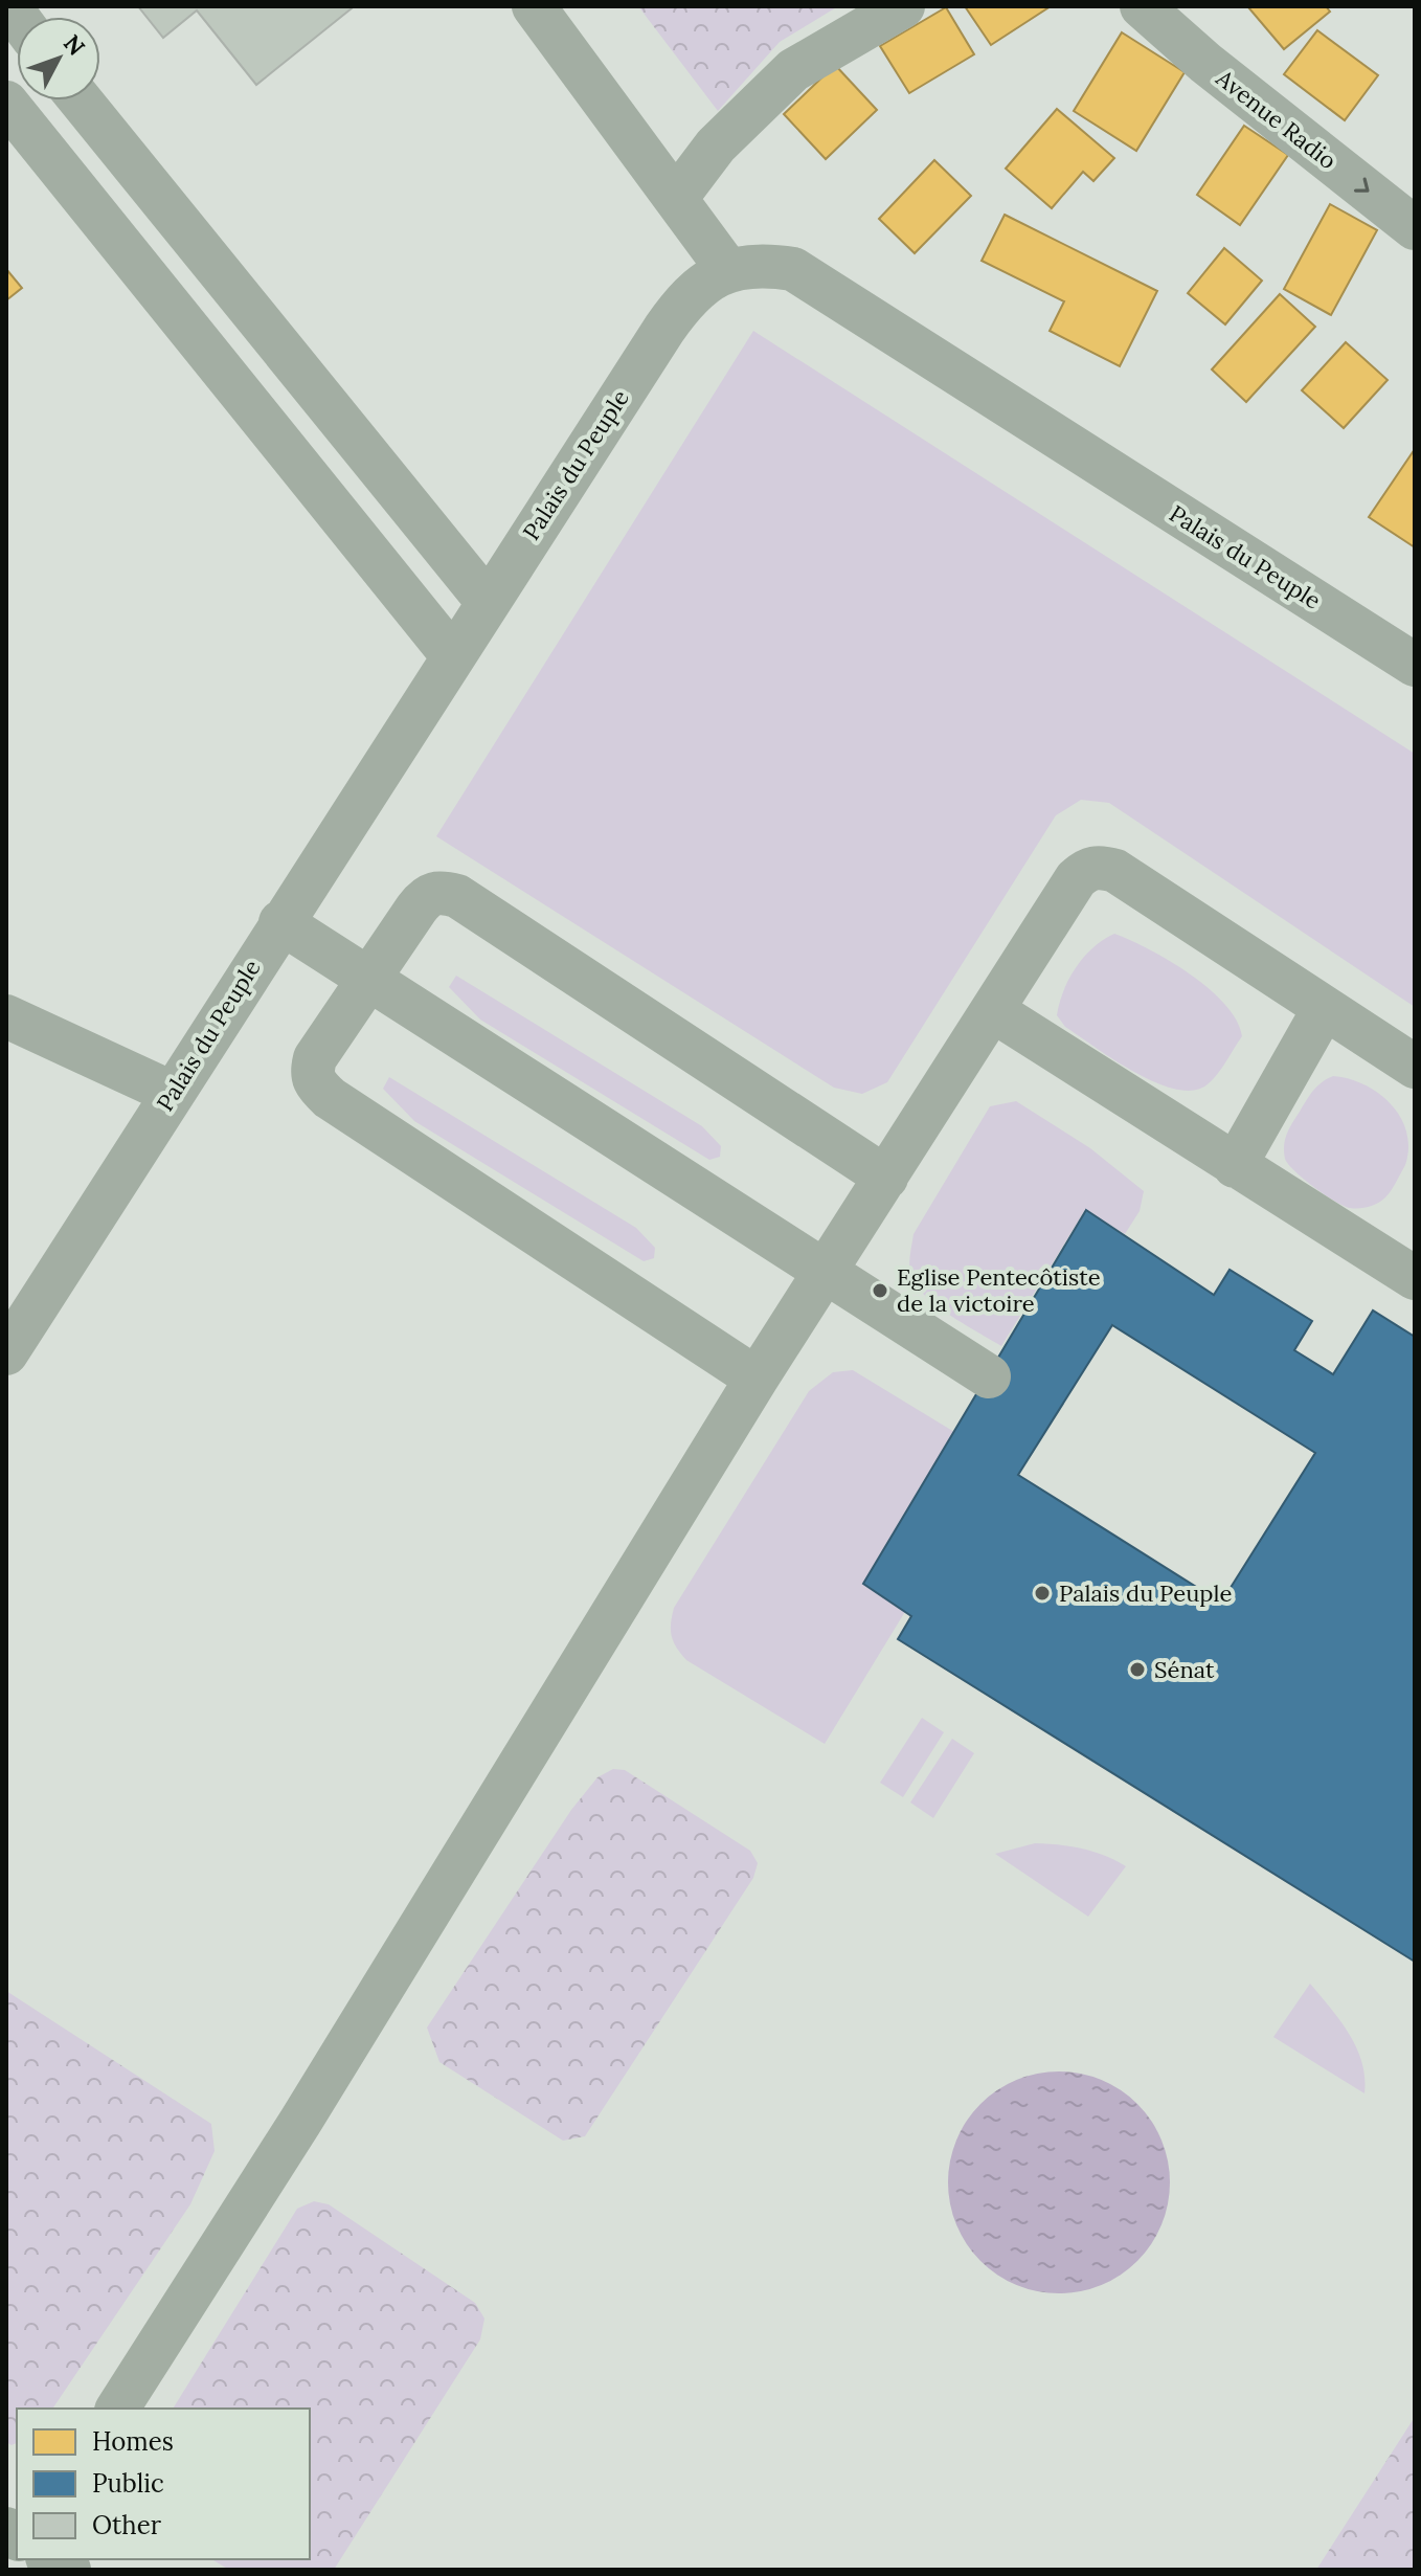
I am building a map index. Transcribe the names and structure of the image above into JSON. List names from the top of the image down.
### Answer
{
  "streets": {
    "street": ["Avenue Radio", "Palais du Peuple"]
  },
  "one_way": ["Avenue Radio"],
  "places": ["Eglise Pentecôtiste de la victoire", "Palais du Peuple", "Sénat"],
  "legend": ["Homes", "Public", "Other"],
  "north": "top right"
}
